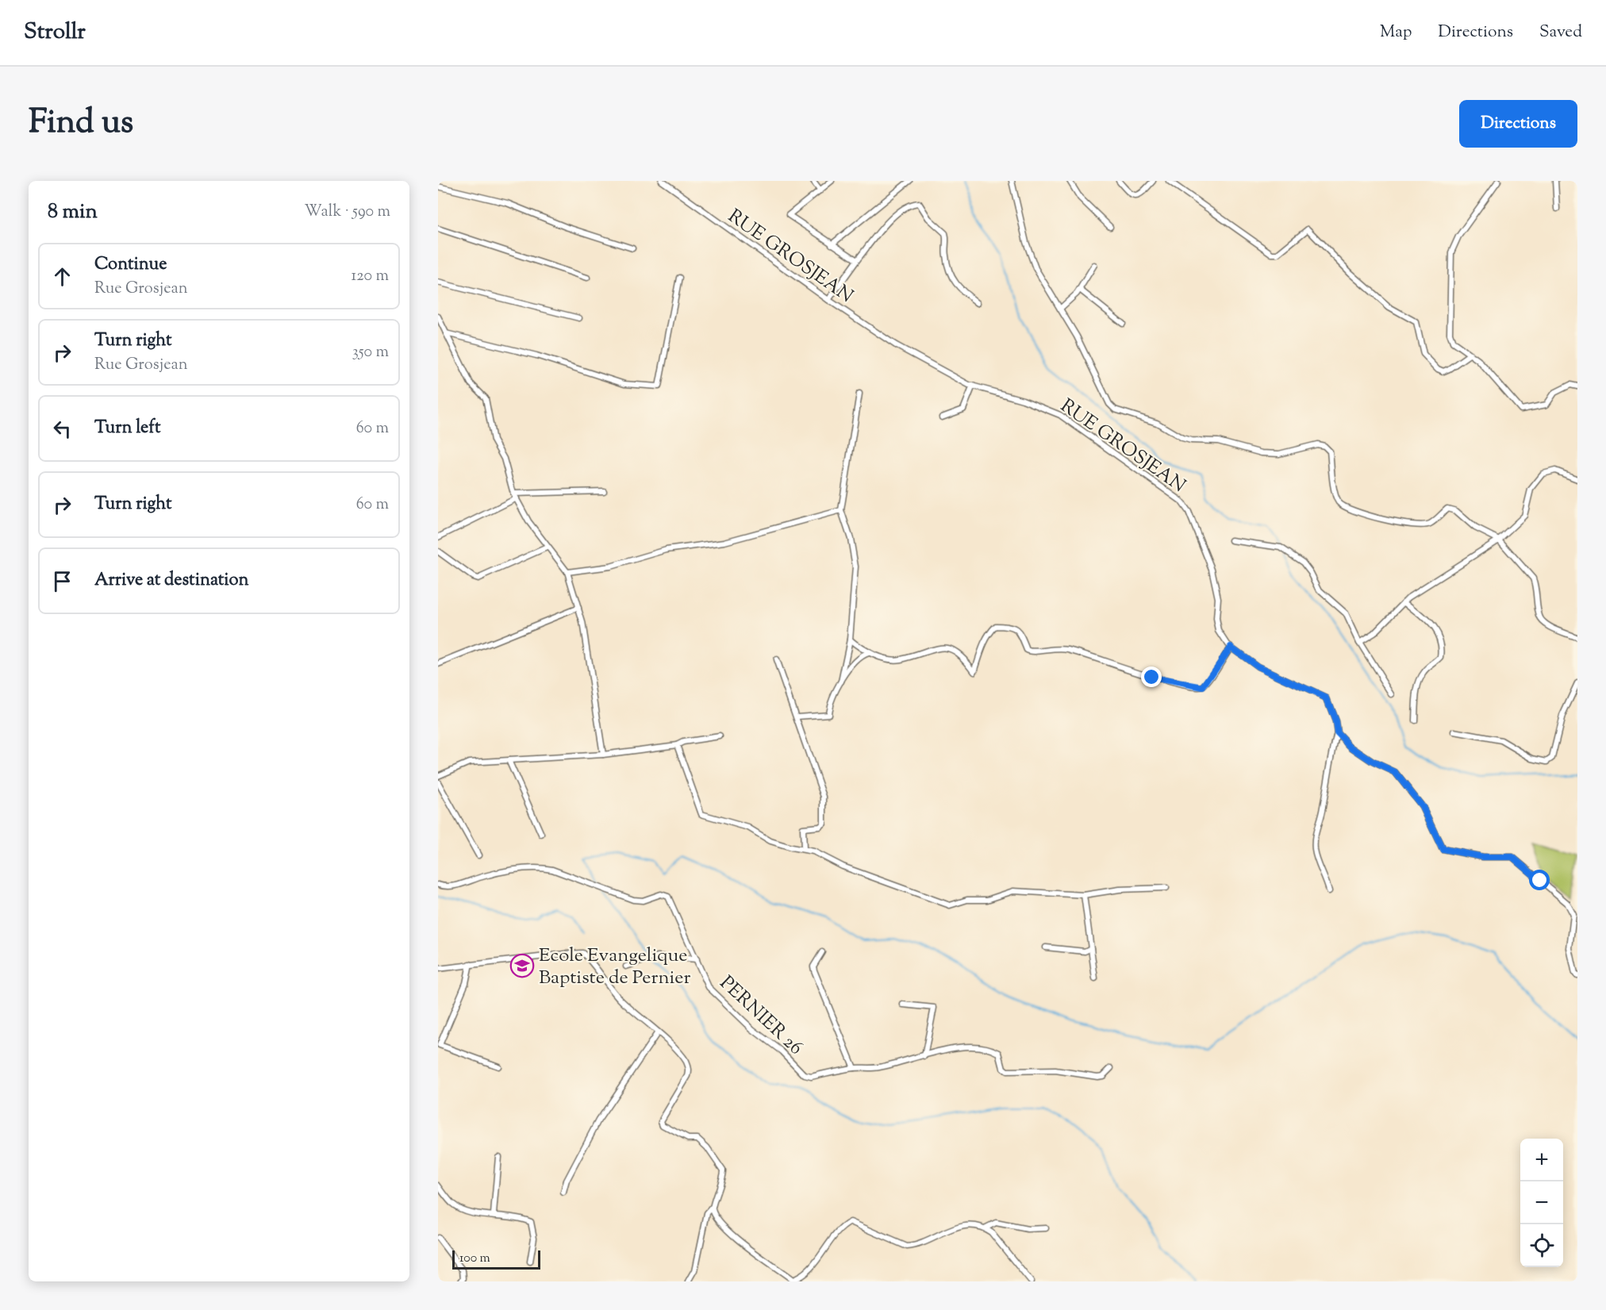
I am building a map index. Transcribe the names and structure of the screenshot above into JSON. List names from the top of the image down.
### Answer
{
  "streets": {
    "street": ["RUE GROSJEAN", "PERNIER 26"]
  },
  "places": {
    "school or university": ["Ecole Evangelique Baptiste de Pernier"]
  },
  "scale_bar": "100 m",
  "page": {
    "header": "Strollr",
    "nav": ["Map", "Directions", "Saved"],
    "title": "Find us",
    "buttons": "Directions",
    "heading": ["8 min", "Walk · 590 m"],
    "list": [
      ["Continue", "Rue Grosjean", "120 m"],
      ["Turn right", "Rue Grosjean", "350 m"],
      ["Turn left", "60 m"],
      ["Turn right", "60 m"],
      "Arrive at destination"
    ],
    "map_buttons": ["+", "−"],
    "scale": "100 m"
  }
}
